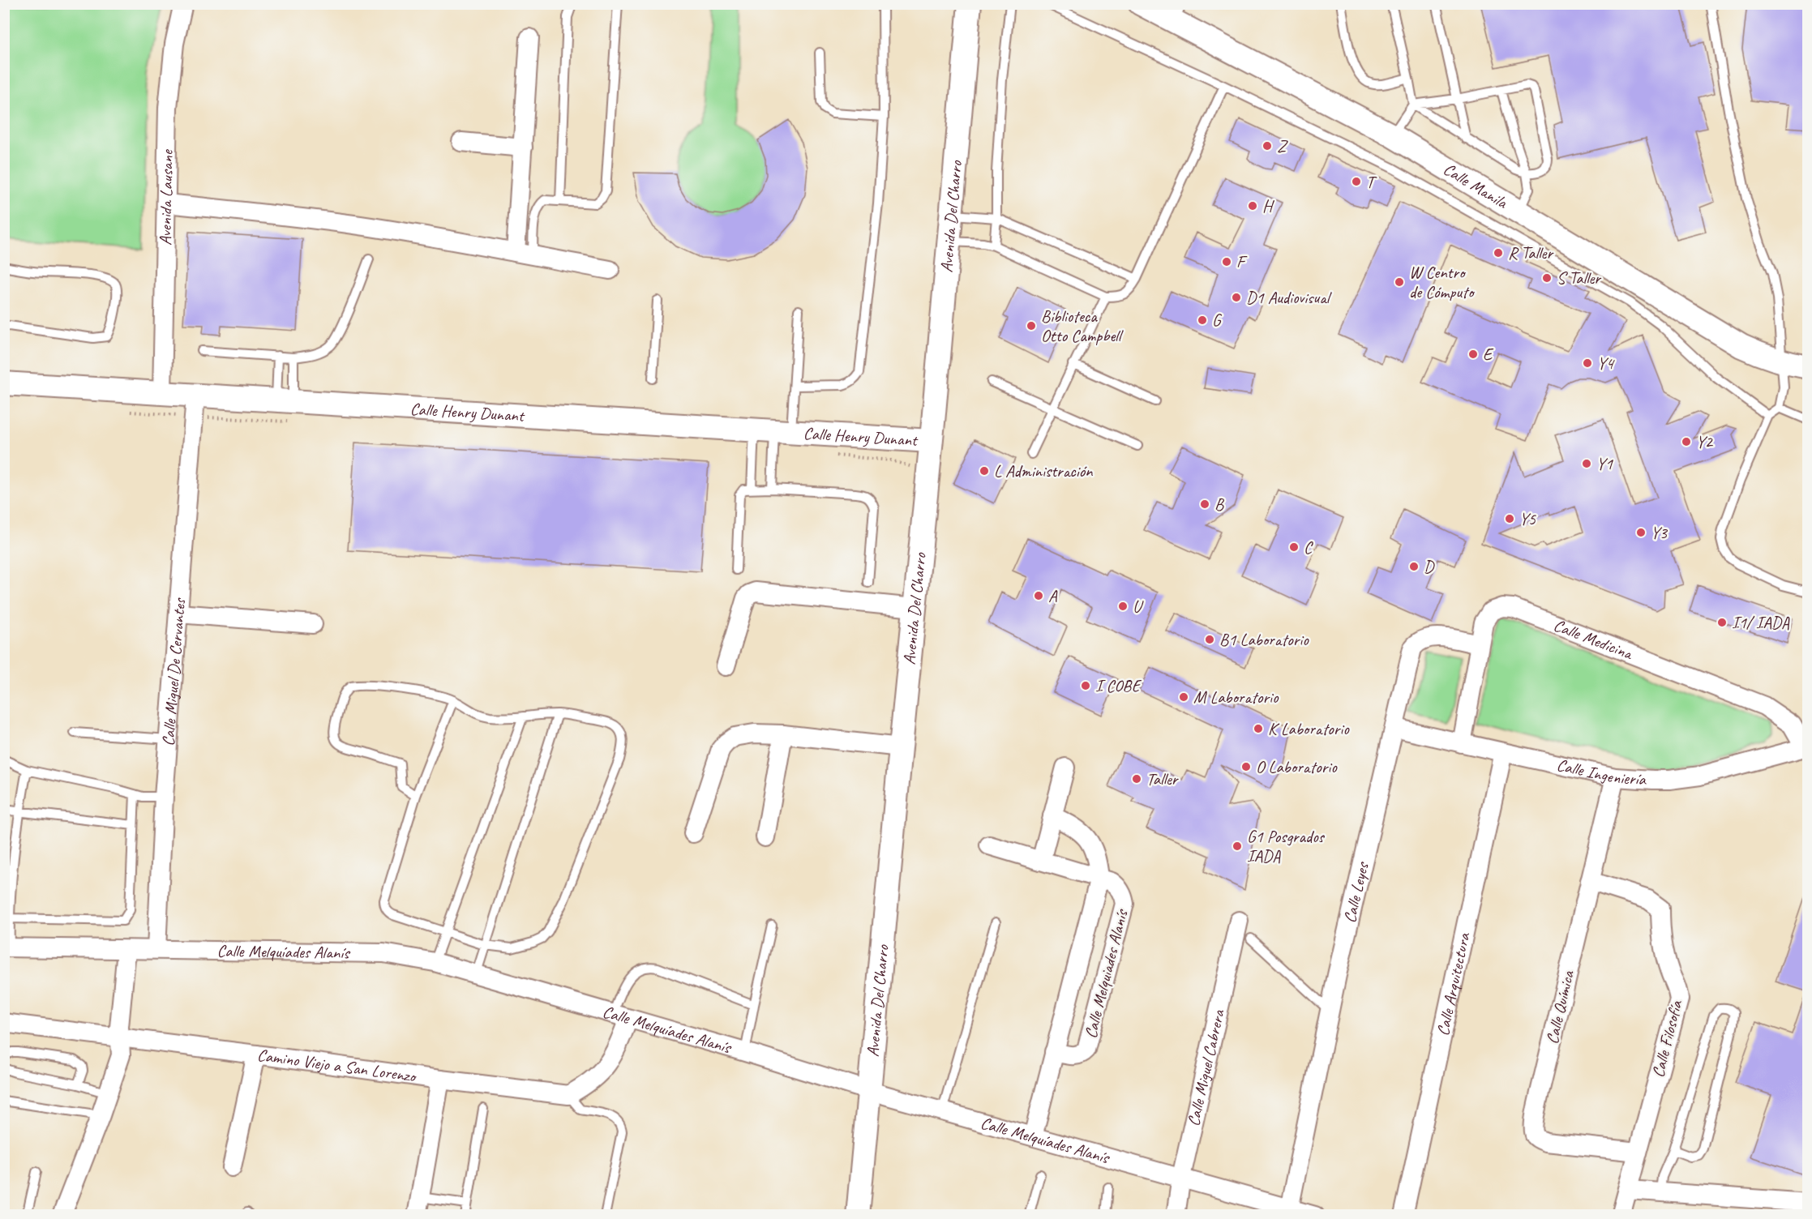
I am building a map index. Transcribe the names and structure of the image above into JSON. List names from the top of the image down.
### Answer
{
  "streets": {
    "street": [
      "Calle Manila",
      "Avenida Lausane",
      "Avenida Del Charro",
      "Calle Henry Dunant",
      "Calle Medicina",
      "Calle Miguel De Cervantes",
      "Calle Ingeniería",
      "Calle Leyes",
      "Calle Melquíades Alanís",
      "Calle Melquiades Alanís",
      "Calle Arquitectura",
      "Calle Química",
      "Calle Filosofía",
      "Camino Viejo a San Lorenzo",
      "Calle Miguel Cabrera"
    ]
  },
  "crossings": [
    ["Avenida Lausane", "Calle Henry Dunant"],
    ["Avenida Del Charro", "Calle Henry Dunant"],
    ["Avenida Del Charro", "Calle Melquíades Alanís"],
    ["Calle Henry Dunant", "Calle Miguel De Cervantes"],
    ["Calle Medicina", "Calle Ingeniería"],
    ["Calle Medicina", "Calle Leyes"],
    ["Calle Miguel De Cervantes", "Calle Melquíades Alanís"],
    ["Calle Ingeniería", "Calle Leyes"],
    ["Calle Ingeniería", "Calle Arquitectura"],
    ["Calle Ingeniería", "Calle Química"],
    ["Calle Leyes", "Calle Melquíades Alanís"],
    ["Calle Melquíades Alanís", "Calle Melquiades Alanís"],
    ["Calle Melquíades Alanís", "Calle Miguel Cabrera"],
    ["Calle Química", "Calle Filosofía"]
  ],
  "places": [
    "Z",
    "T",
    "H",
    "R Taller",
    "F",
    "S Taller",
    "W Centro de Cómputo",
    "D1 Audiovisual",
    "G",
    "Biblioteca Otto Campbell",
    "E",
    "Y4",
    "Y2",
    "Y1",
    "L Administración",
    "B",
    "Y5",
    "Y3",
    "C",
    "D",
    "A",
    "U",
    "I1/ IADA",
    "B1 Laboratorio",
    "I COBE",
    "M Laboratorio",
    "K Laboratorio",
    "O Laboratorio",
    "Taller",
    "G1 Posgrados IADA"
  ]
}
